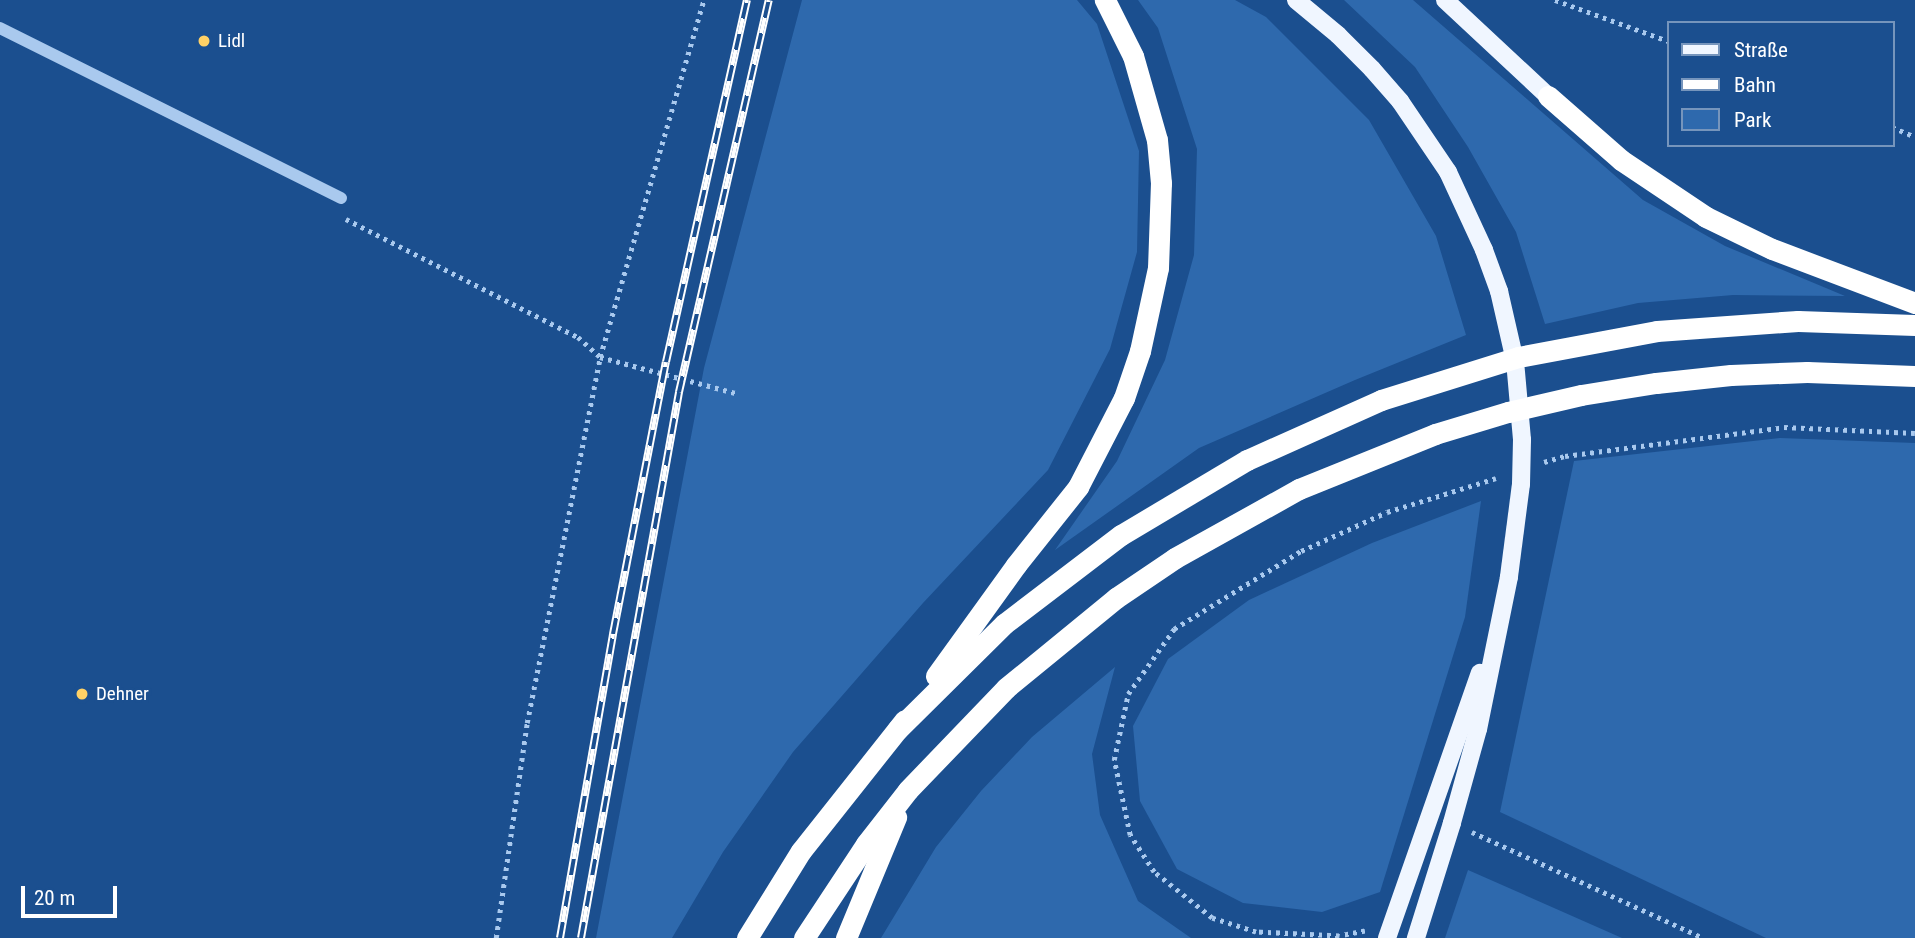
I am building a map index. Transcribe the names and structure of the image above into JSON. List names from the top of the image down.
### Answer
{
  "places": ["Lidl", "Dehner"],
  "legend": ["Straße", "Bahn", "Park"],
  "scale_bar": "20 m"
}
